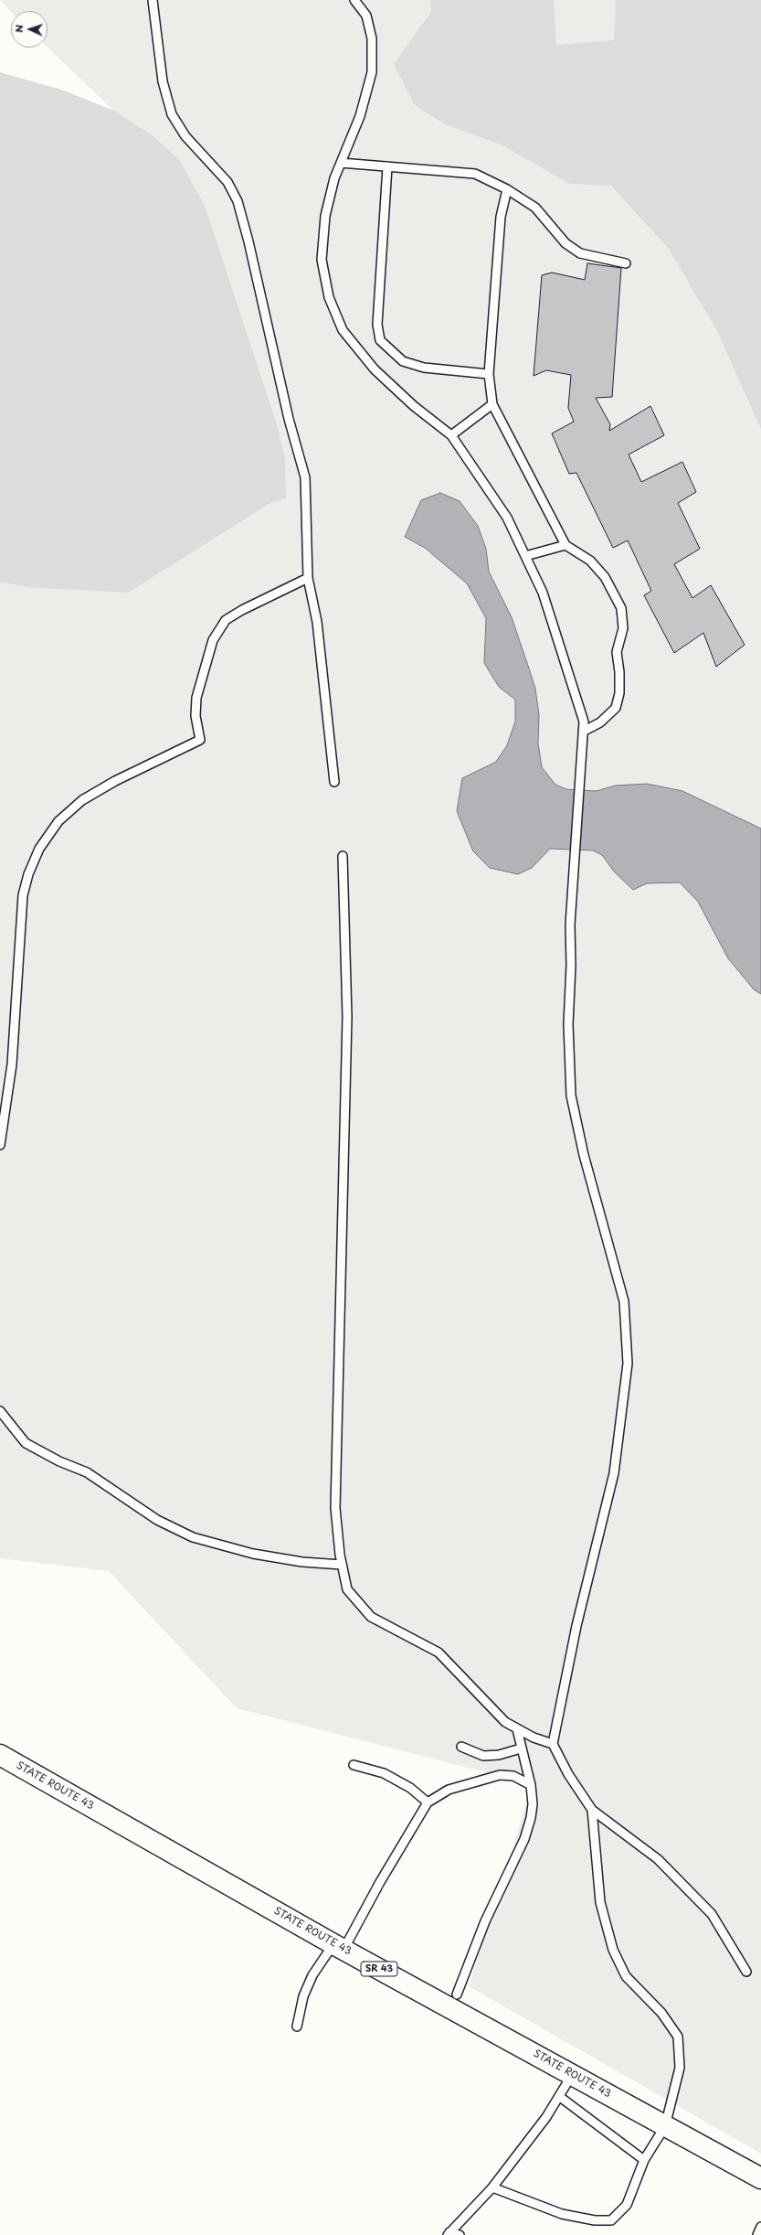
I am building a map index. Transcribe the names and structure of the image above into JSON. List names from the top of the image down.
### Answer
{
  "streets": {
    "main road": ["STATE ROUTE 43", "SR 43"]
  },
  "north": "left"
}
